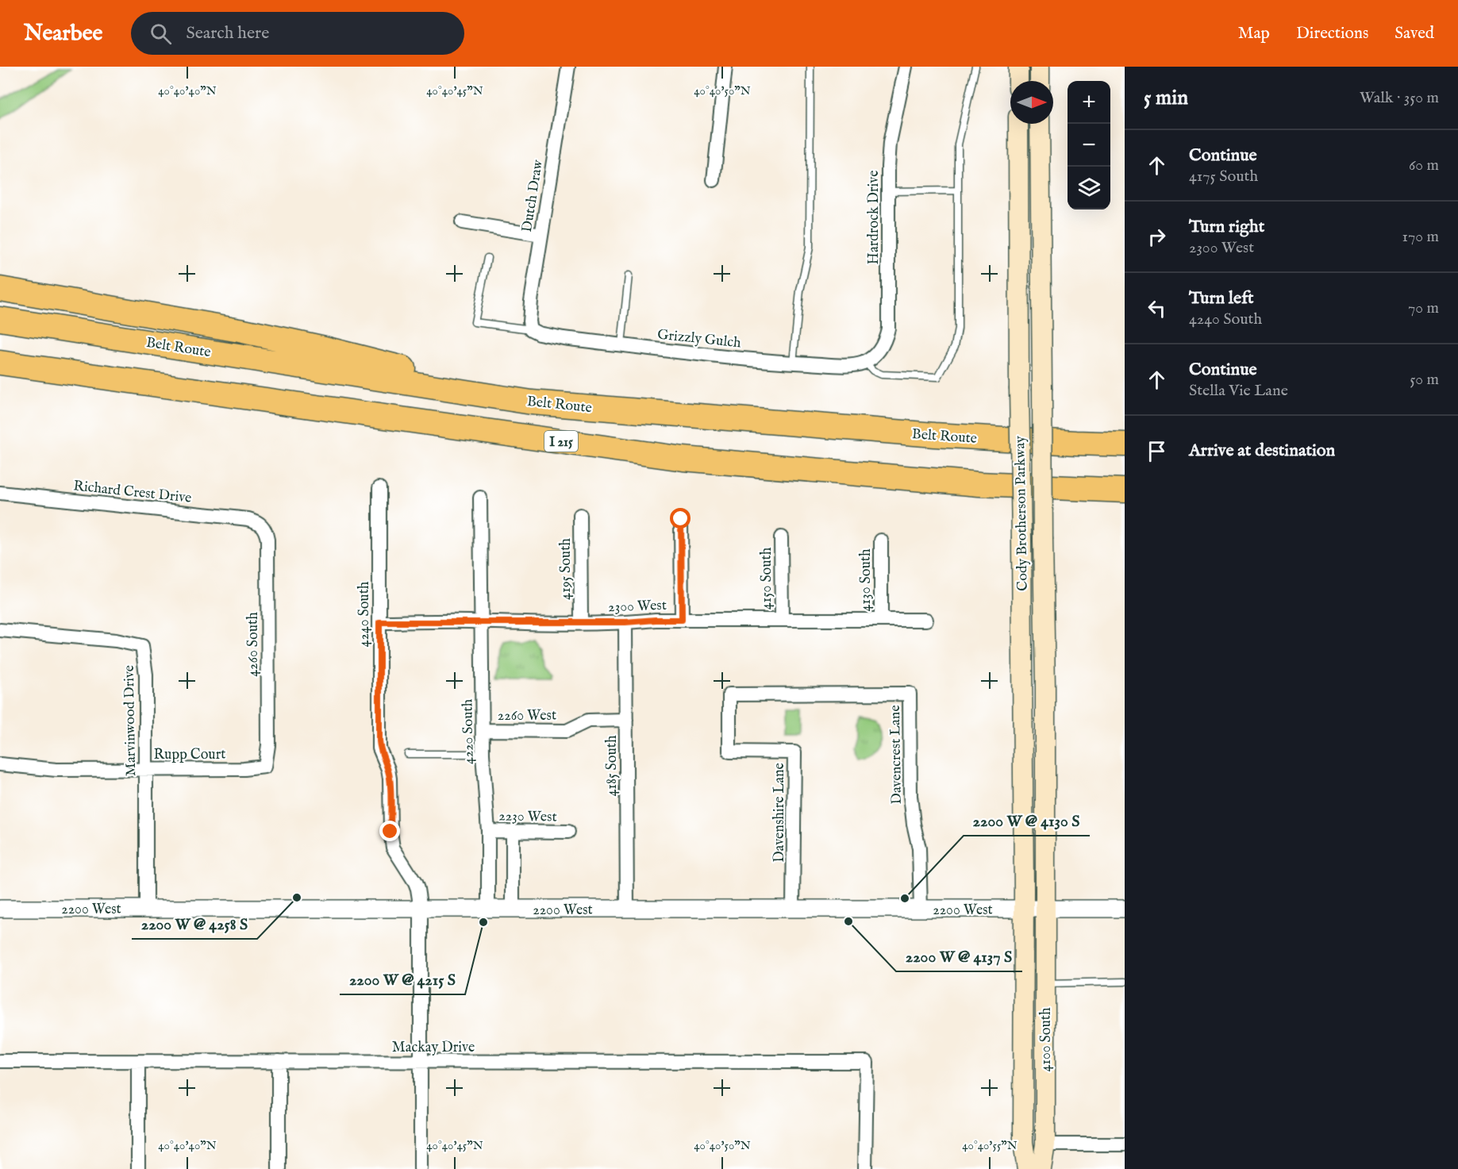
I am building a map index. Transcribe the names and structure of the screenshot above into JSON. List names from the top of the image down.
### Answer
{
  "streets": {
    "highway": ["Belt Route", "I 215"],
    "main road": ["Cody Brotherson Parkway", "4100 South"],
    "street": [
      "Dutch Draw",
      "Hardrock Drive",
      "Grizzly Gulch",
      "Richard Crest Drive",
      "4195 South",
      "4150 South",
      "4130 South",
      "2300 West",
      "4240 South",
      "4260 South",
      "2260 West",
      "Marvinwood Drive",
      "4220 South",
      "Rupp Court",
      "Davencrest Lane",
      "4185 South",
      "Davenshire Lane",
      "2230 West",
      "2200 West",
      "Mackay Drive"
    ]
  },
  "crossings": [
    ["Dutch Draw", "Grizzly Gulch"],
    ["Hardrock Drive", "Grizzly Gulch"],
    ["Richard Crest Drive", "4260 South"],
    ["Cody Brotherson Parkway", "2200 West"],
    ["Cody Brotherson Parkway", "4100 South"],
    ["4195 South", "2300 West"],
    ["4150 South", "2300 West"],
    ["4130 South", "2300 West"],
    ["2300 West", "4240 South"],
    ["2300 West", "4220 South"],
    ["2300 West", "4185 South"],
    ["4240 South", "2200 West"],
    ["4240 South", "Mackay Drive"],
    ["4260 South", "Rupp Court"],
    ["2260 West", "4220 South"],
    ["2260 West", "4185 South"],
    ["Marvinwood Drive", "Rupp Court"],
    ["Marvinwood Drive", "2200 West"],
    ["4220 South", "2230 West"],
    ["4220 South", "2200 West"],
    ["Davencrest Lane", "Davenshire Lane"],
    ["Davencrest Lane", "2200 West"],
    ["4185 South", "2200 West"],
    ["Davenshire Lane", "2200 West"],
    ["2200 West", "4100 South"]
  ],
  "places": [
    "2200 W @ 4258 S",
    "2200 W @ 4130 S",
    "2200 W @ 4137 S",
    "2200 W @ 4215 S"
  ],
  "north": "right",
  "page": {
    "header": "Nearbee",
    "search": "Search here",
    "nav": ["Map", "Directions", "Saved"],
    "heading": ["5 min", "Walk · 350 m"],
    "map_buttons": ["+", "−"],
    "list": [
      ["Continue", "4175 South", "60 m"],
      ["Turn right", "2300 West", "170 m"],
      ["Turn left", "4240 South", "70 m"],
      ["Continue", "Stella Vie Lane", "50 m"],
      "Arrive at destination"
    ]
  },
  "coordinates": [
    "40°40'40\"N",
    "40°40'45\"N",
    "40°40'50\"N",
    "40°40'55\"N"
  ]
}
